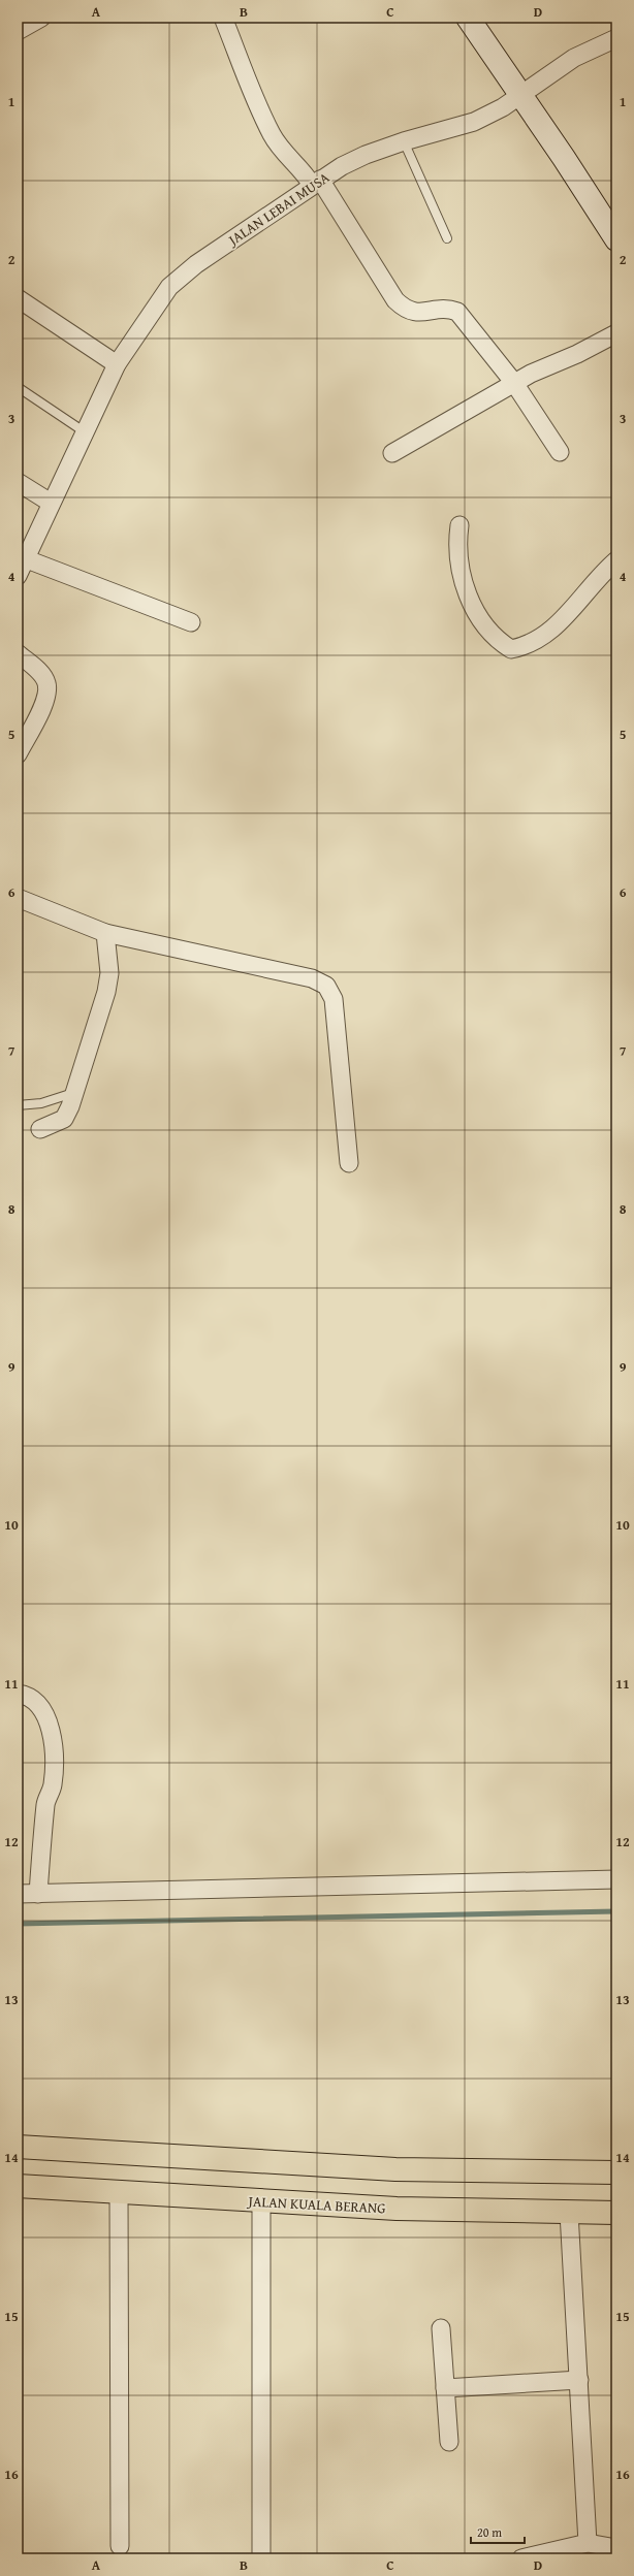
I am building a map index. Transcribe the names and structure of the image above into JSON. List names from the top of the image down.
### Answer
{
  "streets": {
    "highway": ["JALAN KUALA BERANG"],
    "street": ["JALAN LEBAI MUSA"]
  },
  "scale_bar": "20 m",
  "grid": {
    "columns": [
      "A",
      "B",
      "C",
      "D"
    ],
    "rows": [
      "1",
      "2",
      "3",
      "4",
      "5",
      "6",
      "7",
      "8",
      "9",
      "10",
      "11",
      "12",
      "13",
      "14",
      "15",
      "16"
    ]
  }
}
